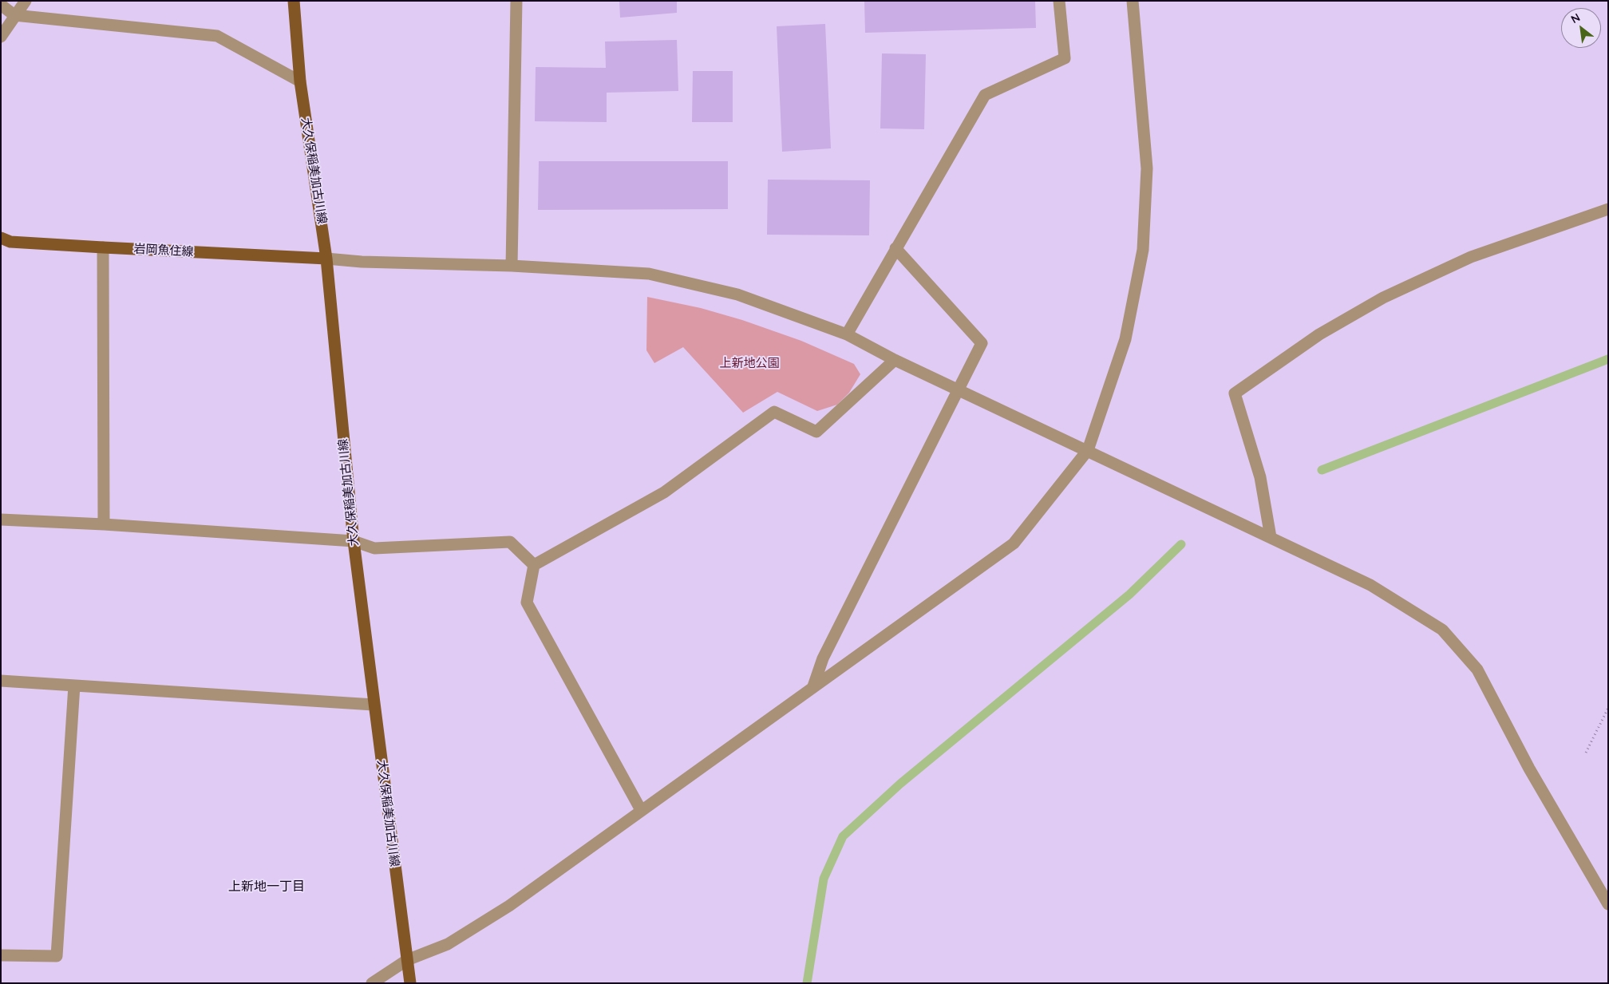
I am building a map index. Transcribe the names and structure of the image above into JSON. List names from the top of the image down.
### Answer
{
  "streets": {
    "main road": ["大久保稲美加古川線", "岩岡魚住線"]
  },
  "crossings": [
    ["大久保稲美加古川線", "岩岡魚住線"]
  ],
  "districts": ["上新地一丁目"],
  "parks": ["上新地公園"],
  "north": "top left"
}
